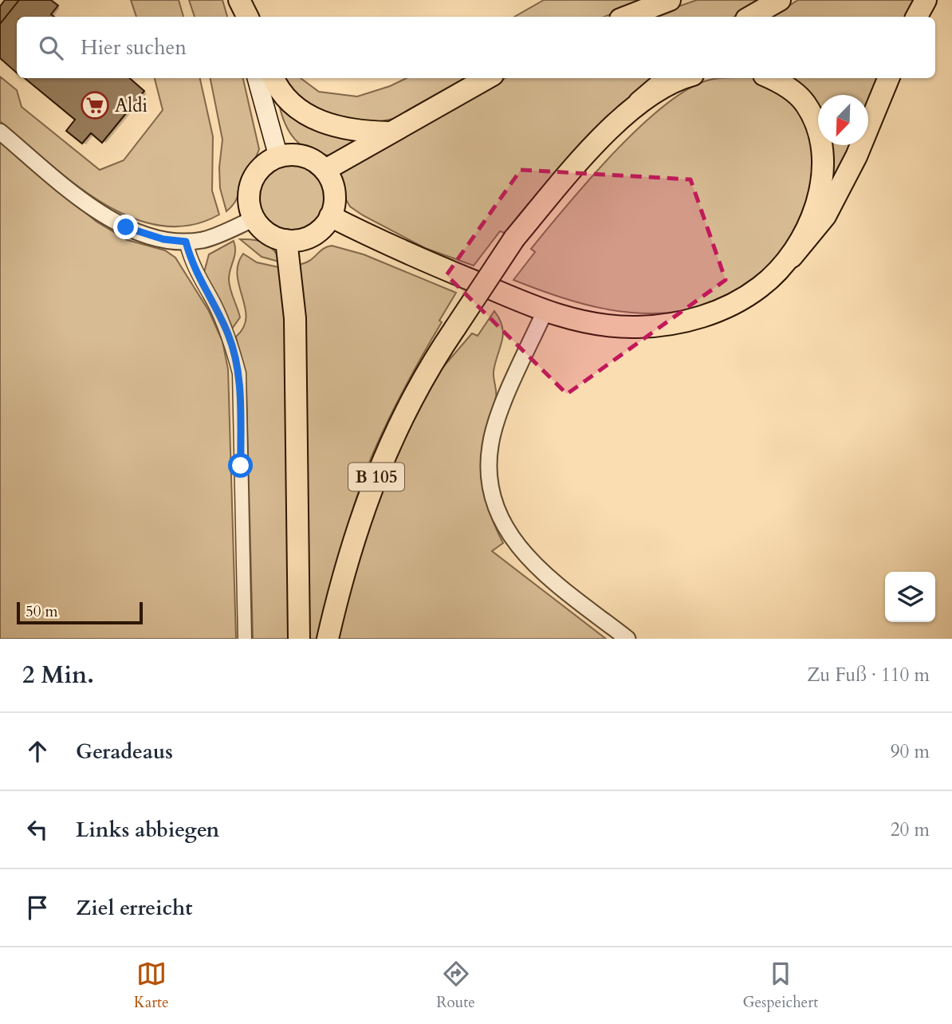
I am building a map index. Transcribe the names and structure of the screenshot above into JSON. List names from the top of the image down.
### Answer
{
  "streets": {
    "main road": ["B 105"]
  },
  "places": {
    "supermarket": ["Aldi"]
  },
  "scale_bar": "50 m",
  "north": "bottom left",
  "page": {
    "search": "Hier suchen",
    "scale": "50 m",
    "heading": ["2 Min.", "Zu Fuß · 110 m"],
    "list": [
      ["Geradeaus", "90 m"],
      ["Links abbiegen", "20 m"],
      "Ziel erreicht"
    ],
    "nav": ["Karte", "Route", "Gespeichert"]
  }
}
